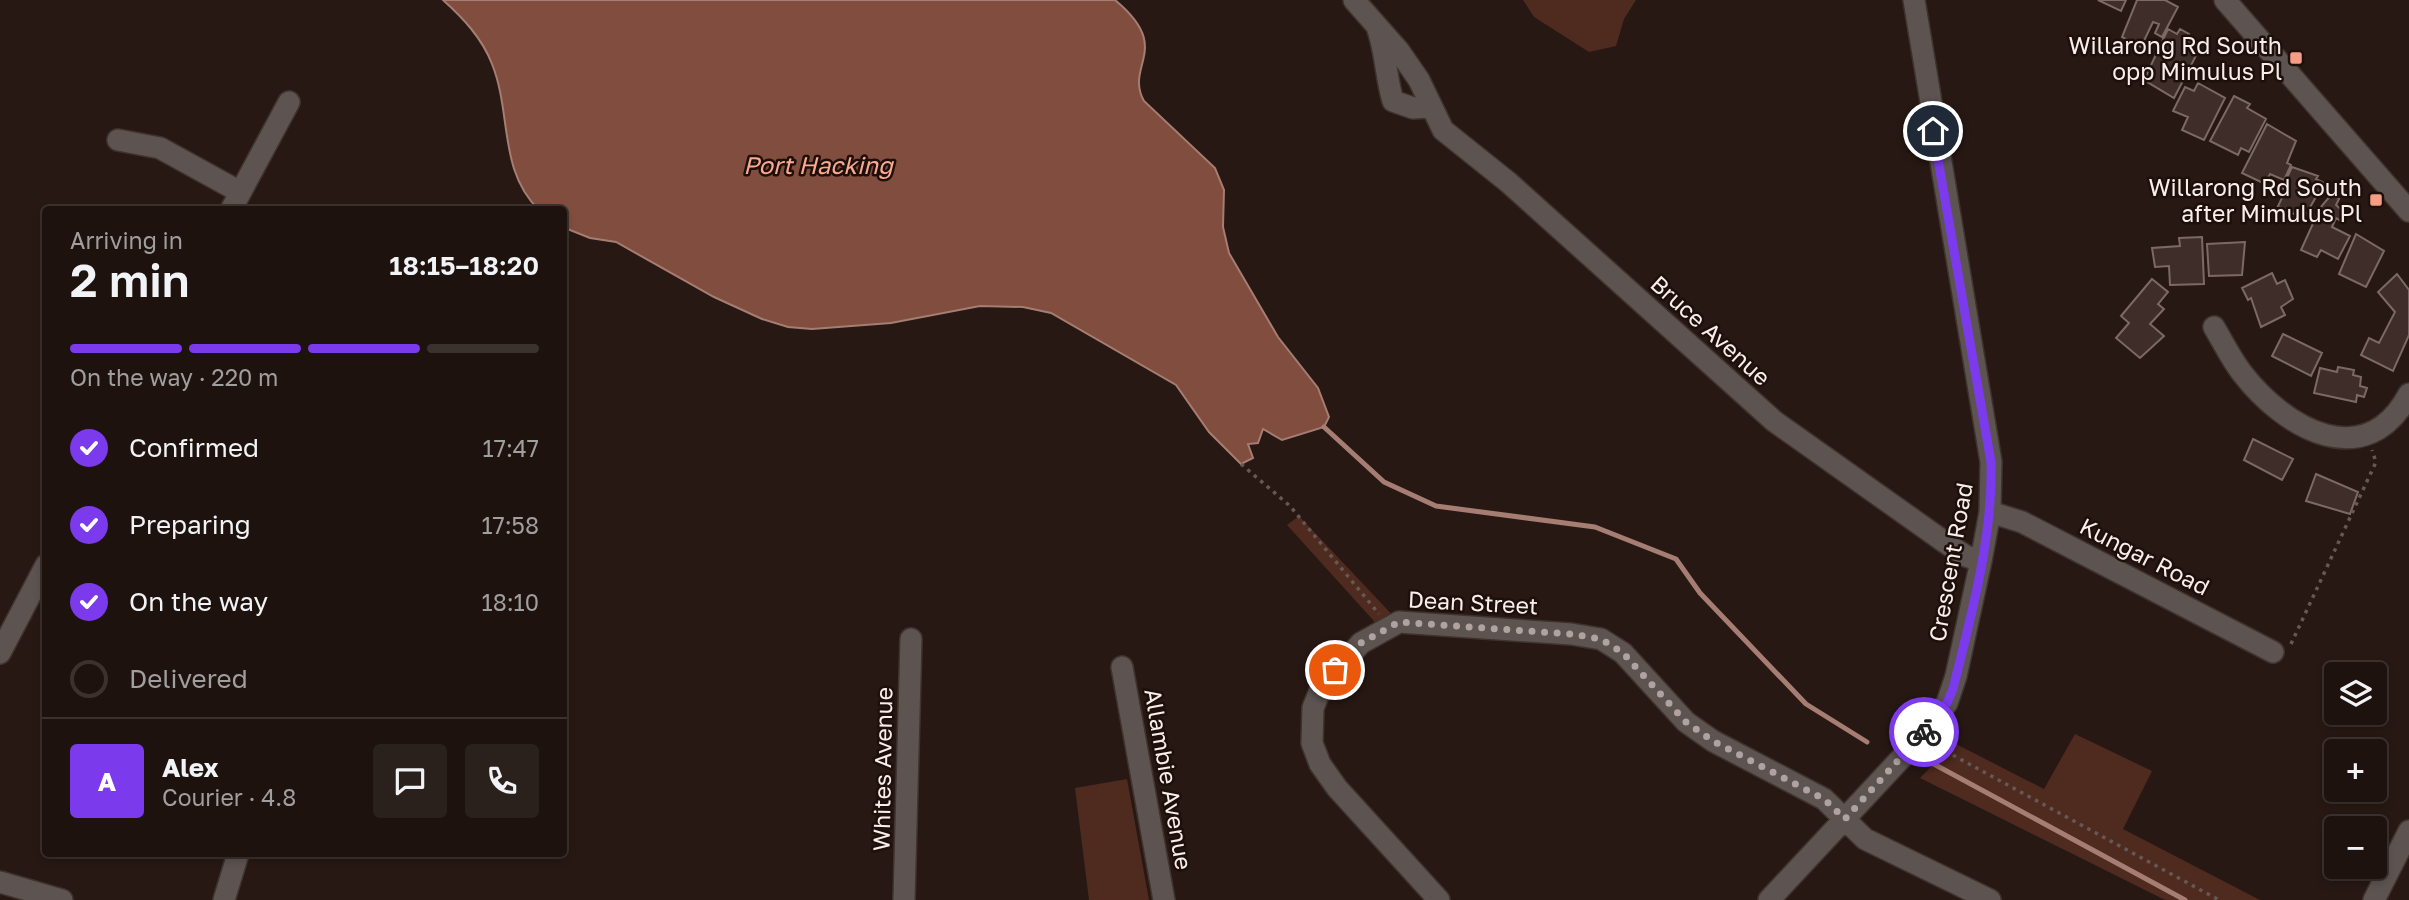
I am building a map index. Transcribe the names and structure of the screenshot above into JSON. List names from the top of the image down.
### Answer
{
  "streets": {
    "street": [
      "Bruce Avenue",
      "Kungar Road",
      "Crescent Road",
      "Dean Street",
      "Whites Avenue",
      "Allambie Avenue"
    ]
  },
  "crossings": [
    ["Bruce Avenue", "Crescent Road"],
    ["Kungar Road", "Crescent Road"],
    ["Crescent Road", "Dean Street"]
  ],
  "water": ["Port Hacking"],
  "places": {
    "transit": ["Willarong Rd South opp Mimulus Pl", "Willarong Rd South after Mimulus Pl"]
  },
  "page": {
    "heading": ["2 min", "Arriving in", "18:15–18:20"],
    "panel": ["Alex", "Courier · 4.8"],
    "bar": "On the way · 220 m",
    "list": [
      ["Confirmed", "17:47"],
      ["Preparing", "17:58"],
      ["On the way", "18:10"],
      "Delivered"
    ],
    "map_buttons": ["+", "−"],
    "round": "A"
  }
}
